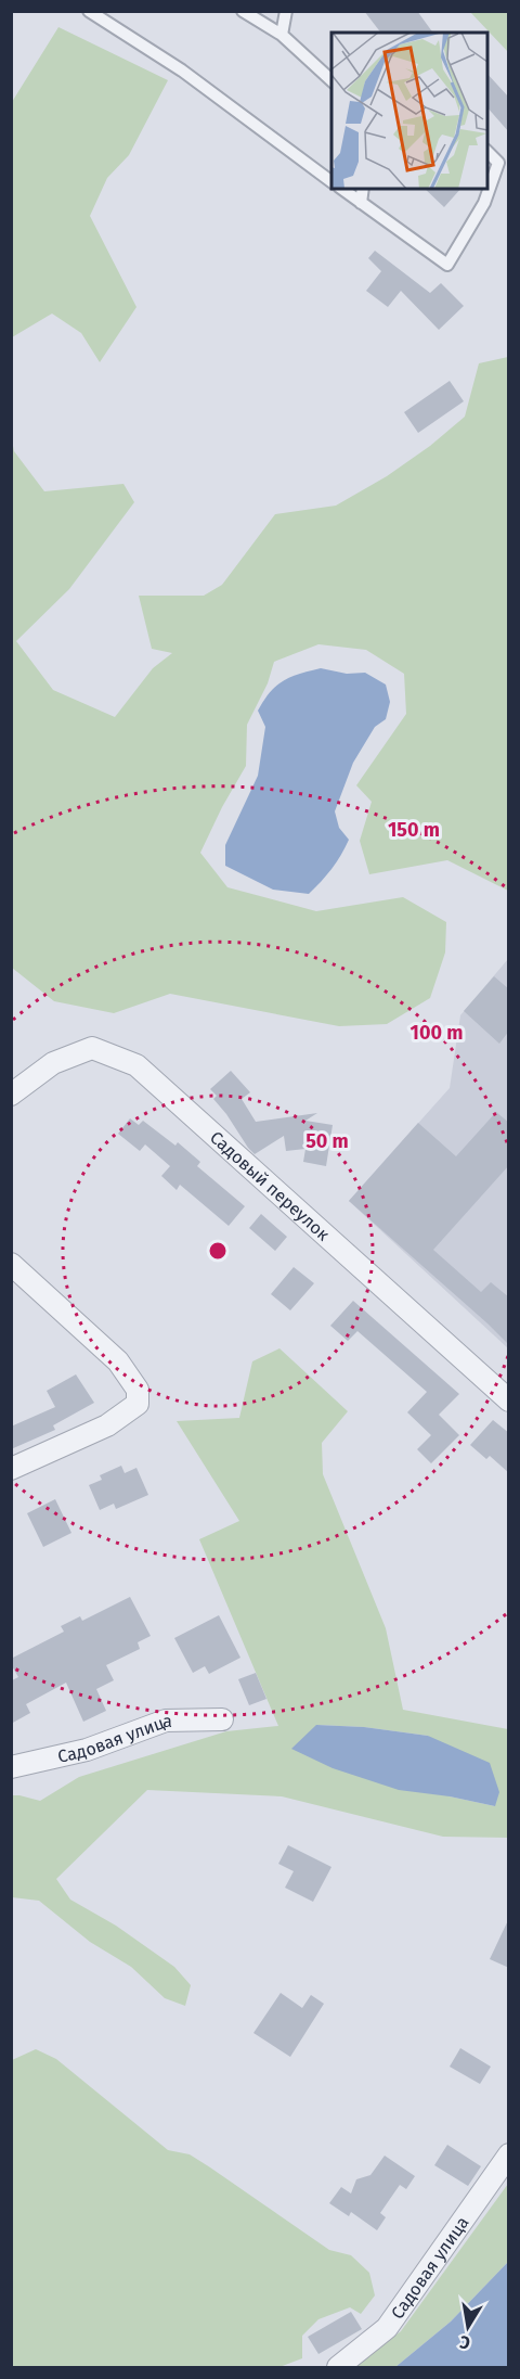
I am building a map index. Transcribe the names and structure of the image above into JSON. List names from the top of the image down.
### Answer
{
  "streets": {
    "street": ["Садовый переулок", "Садовая улица"]
  },
  "north": "bottom",
  "rings": ["150 m", "100 m", "50 m"]
}
